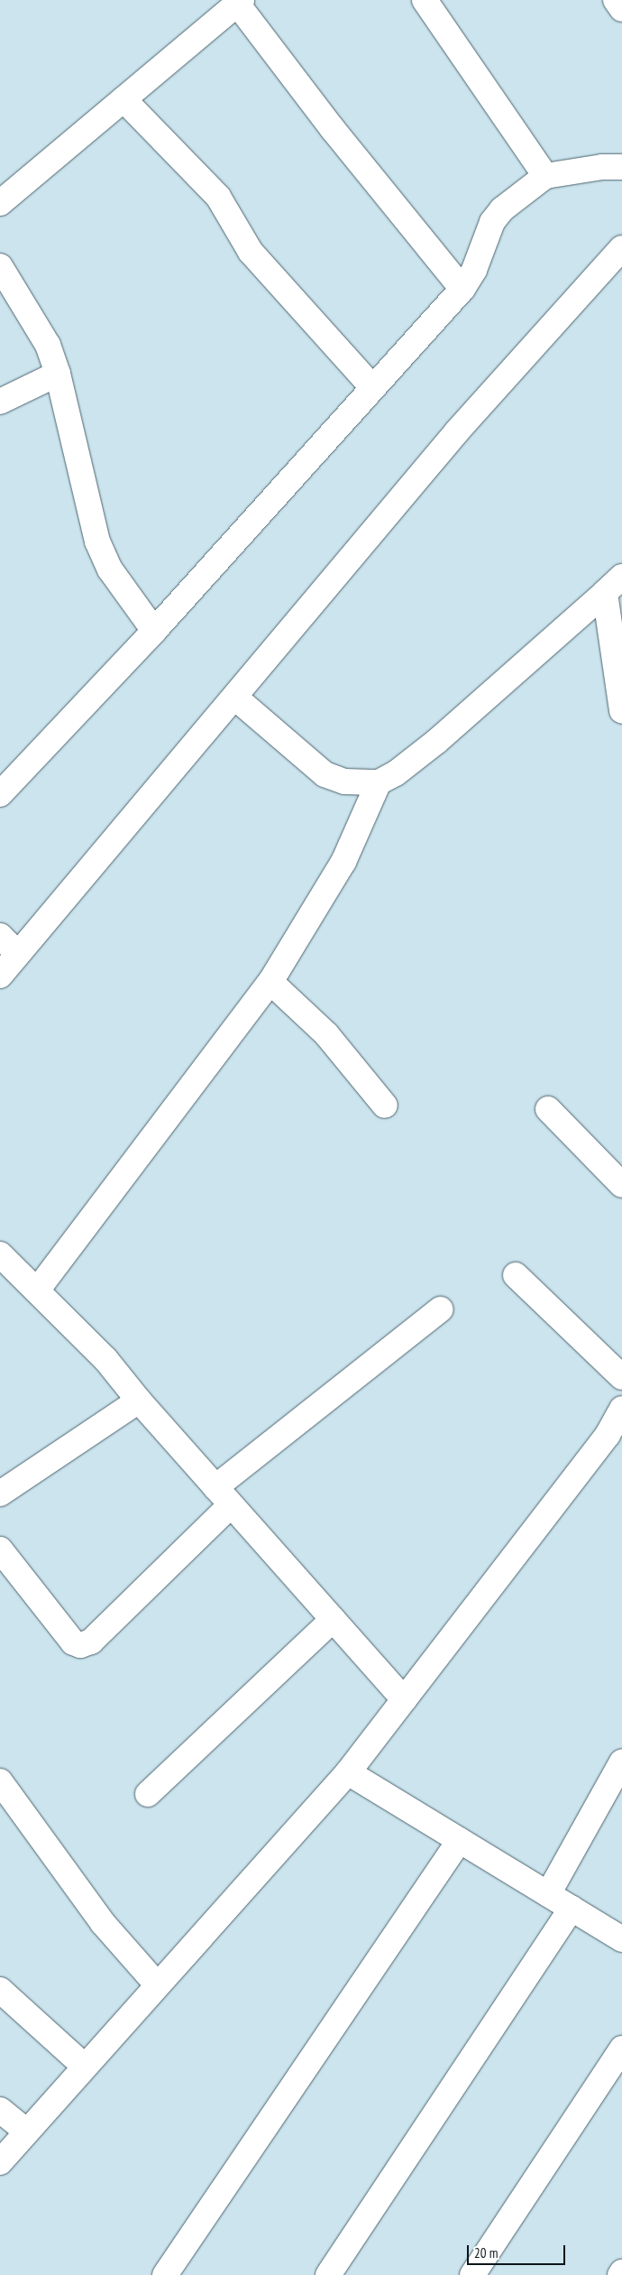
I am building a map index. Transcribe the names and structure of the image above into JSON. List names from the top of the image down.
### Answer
{
  "scale_bar": "20 m"
}
